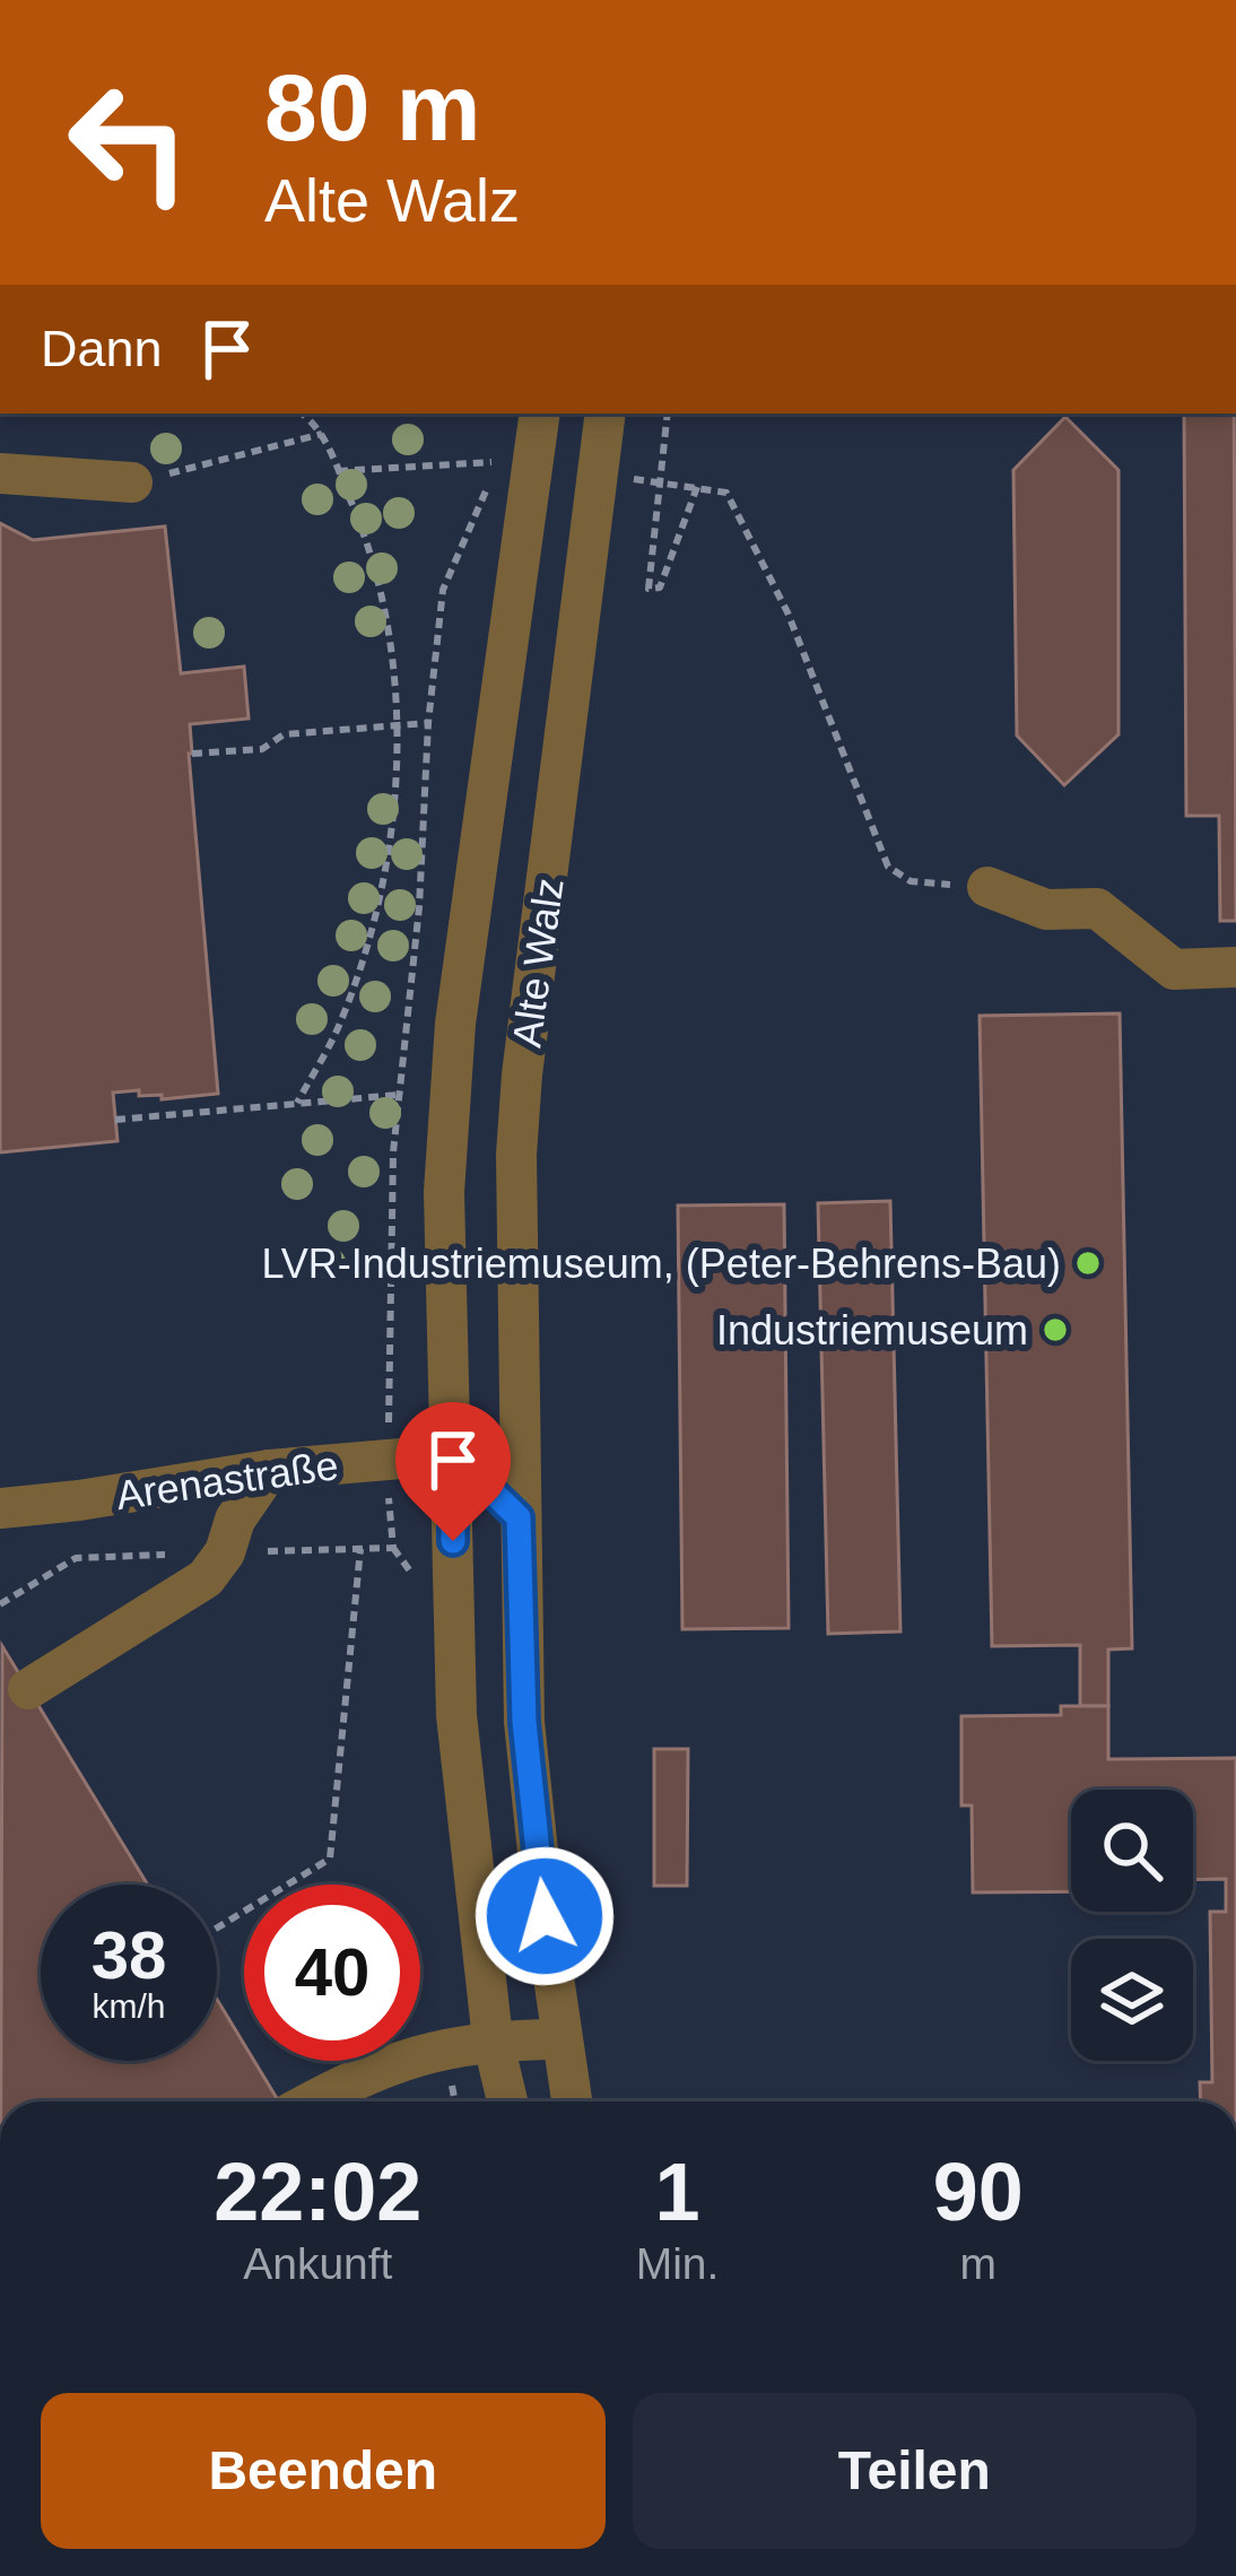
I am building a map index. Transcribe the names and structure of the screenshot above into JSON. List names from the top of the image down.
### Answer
{
  "streets": {
    "street": ["Alte Walz", "Arenastraße"]
  },
  "crossings": [
    ["Alte Walz", "Arenastraße"]
  ],
  "places": ["LVR-Industriemuseum, (Peter-Behrens-Bau)", "Industriemuseum"],
  "page": {
    "turn": ["80 m", "Alte Walz"],
    "then": "Dann",
    "speed": "38 km/h",
    "limit": "40",
    "eta": [
      "22:02",
      "Ankunft",
      "1",
      "Min.",
      "90",
      "m"
    ],
    "buttons": ["Beenden", "Teilen"]
  }
}
